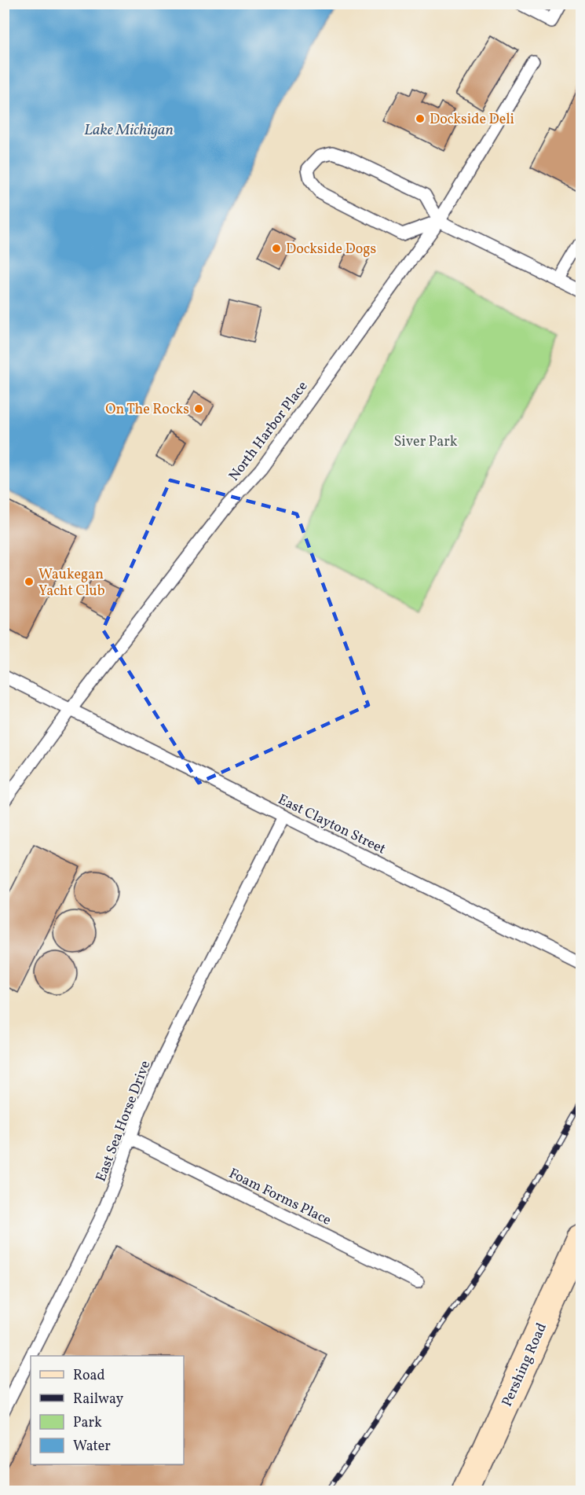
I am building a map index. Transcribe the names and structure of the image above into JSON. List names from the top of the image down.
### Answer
{
  "streets": {
    "street": ["Pershing Road"],
    "lane": [
      "North Harbor Place",
      "East Clayton Street",
      "East Sea Horse Drive",
      "Foam Forms Place"
    ]
  },
  "crossings": [
    ["North Harbor Place", "East Clayton Street"],
    ["East Clayton Street", "East Sea Horse Drive"],
    ["East Sea Horse Drive", "Foam Forms Place"]
  ],
  "water": ["Lake Michigan"],
  "parks": ["Siver Park"],
  "places": [
    "Dockside Deli",
    "Dockside Dogs",
    "On The Rocks",
    "Waukegan Yacht Club"
  ],
  "legend": [
    "Road",
    "Railway",
    "Park",
    "Water"
  ]
}
